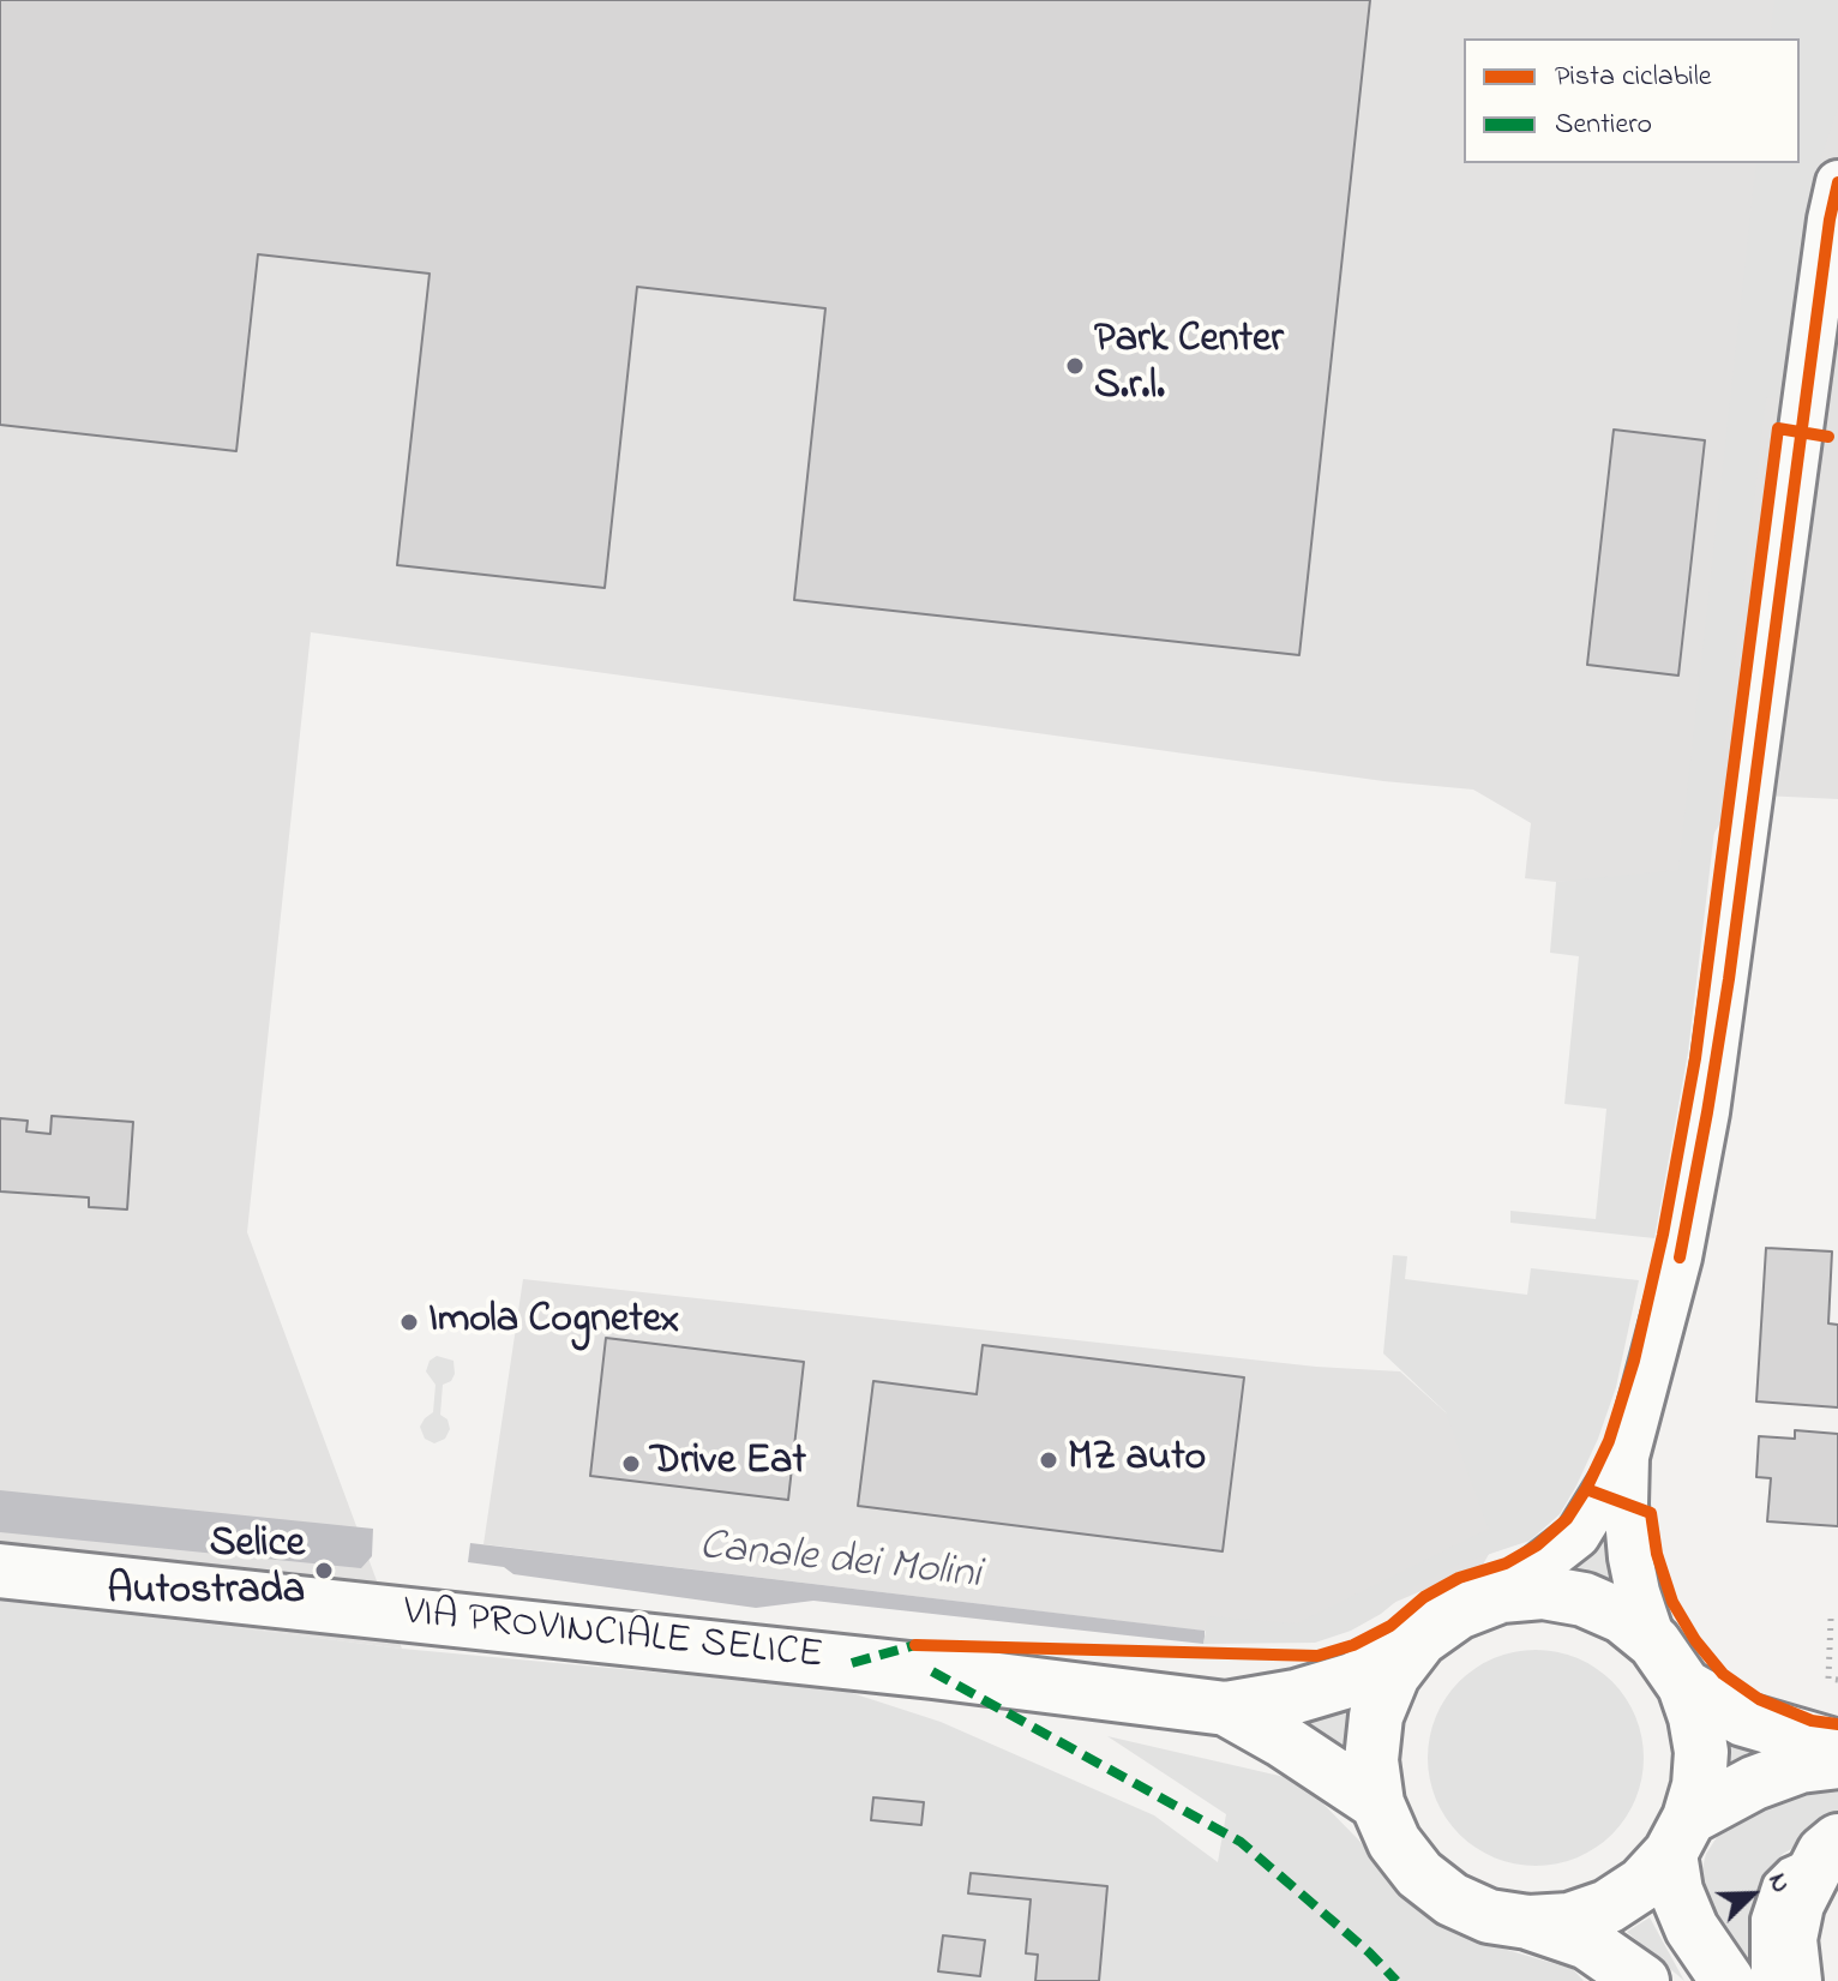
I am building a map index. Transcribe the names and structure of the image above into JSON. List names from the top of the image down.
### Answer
{
  "streets": {
    "main road": ["VIA PROVINCIALE SELICE"]
  },
  "water": ["Canale dei Molini"],
  "places": [
    "Park Center S.r.l.",
    "Imola Cognetex",
    "MZ auto",
    "Drive Eat",
    "Selice Autostrada"
  ],
  "legend": ["Pista ciclabile", "Sentiero"],
  "north": "top right"
}
